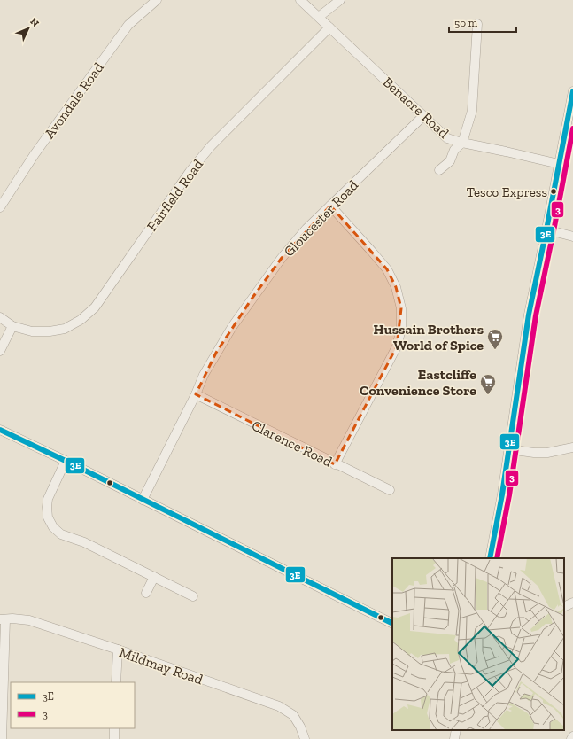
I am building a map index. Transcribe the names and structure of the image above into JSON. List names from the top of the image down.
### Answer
{
  "streets": {
    "street": [
      "Avondale Road",
      "Benacre Road",
      "Fairfield Road",
      "Gloucester Road",
      "Clarence Road",
      "Mildmay Road"
    ]
  },
  "crossings": [
    ["Benacre Road", "Fairfield Road"],
    ["Benacre Road", "Gloucester Road"],
    ["Gloucester Road", "Clarence Road"]
  ],
  "places": {
    "other": ["Tesco Express"],
    "supermarket": ["Hussain Brothers World of Spice", "Eastcliffe Convenience Store"]
  },
  "lines": ["transit line 3E", "transit line 3"],
  "legend": ["3E", "3"],
  "scale_bar": "50 m",
  "north": "top right"
}
